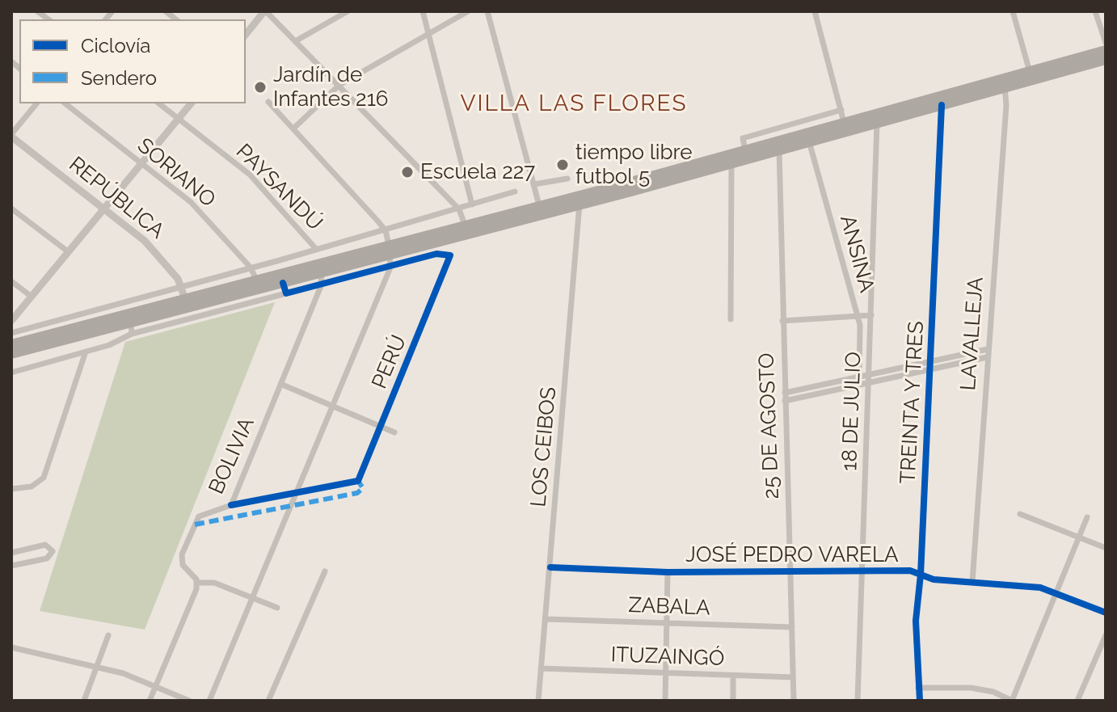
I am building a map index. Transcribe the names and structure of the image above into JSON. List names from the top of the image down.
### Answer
{
  "streets": {
    "street": [
      "SORIANO",
      "PAYSANDÚ",
      "REPÚBLICA",
      "ANSINA",
      "LAVALLEJA",
      "PERÚ",
      "TREINTA Y TRES",
      "18 DE JULIO",
      "25 DE AGOSTO",
      "LOS CEIBOS",
      "BOLIVIA",
      "JOSÉ PEDRO VARELA",
      "ZABALA",
      "ITUZAINGÓ"
    ]
  },
  "crossings": [
    ["LAVALLEJA", "JOSÉ PEDRO VARELA"],
    ["TREINTA Y TRES", "JOSÉ PEDRO VARELA"],
    ["18 DE JULIO", "JOSÉ PEDRO VARELA"],
    ["25 DE AGOSTO", "JOSÉ PEDRO VARELA"],
    ["25 DE AGOSTO", "ZABALA"],
    ["25 DE AGOSTO", "ITUZAINGÓ"],
    ["LOS CEIBOS", "JOSÉ PEDRO VARELA"],
    ["LOS CEIBOS", "ZABALA"],
    ["LOS CEIBOS", "ITUZAINGÓ"]
  ],
  "districts": ["VILLA LAS FLORES"],
  "places": ["Jardín de Infantes 216", "tiempo libre futbol 5", "Escuela 227"],
  "legend": ["Ciclovía", "Sendero"]
}
